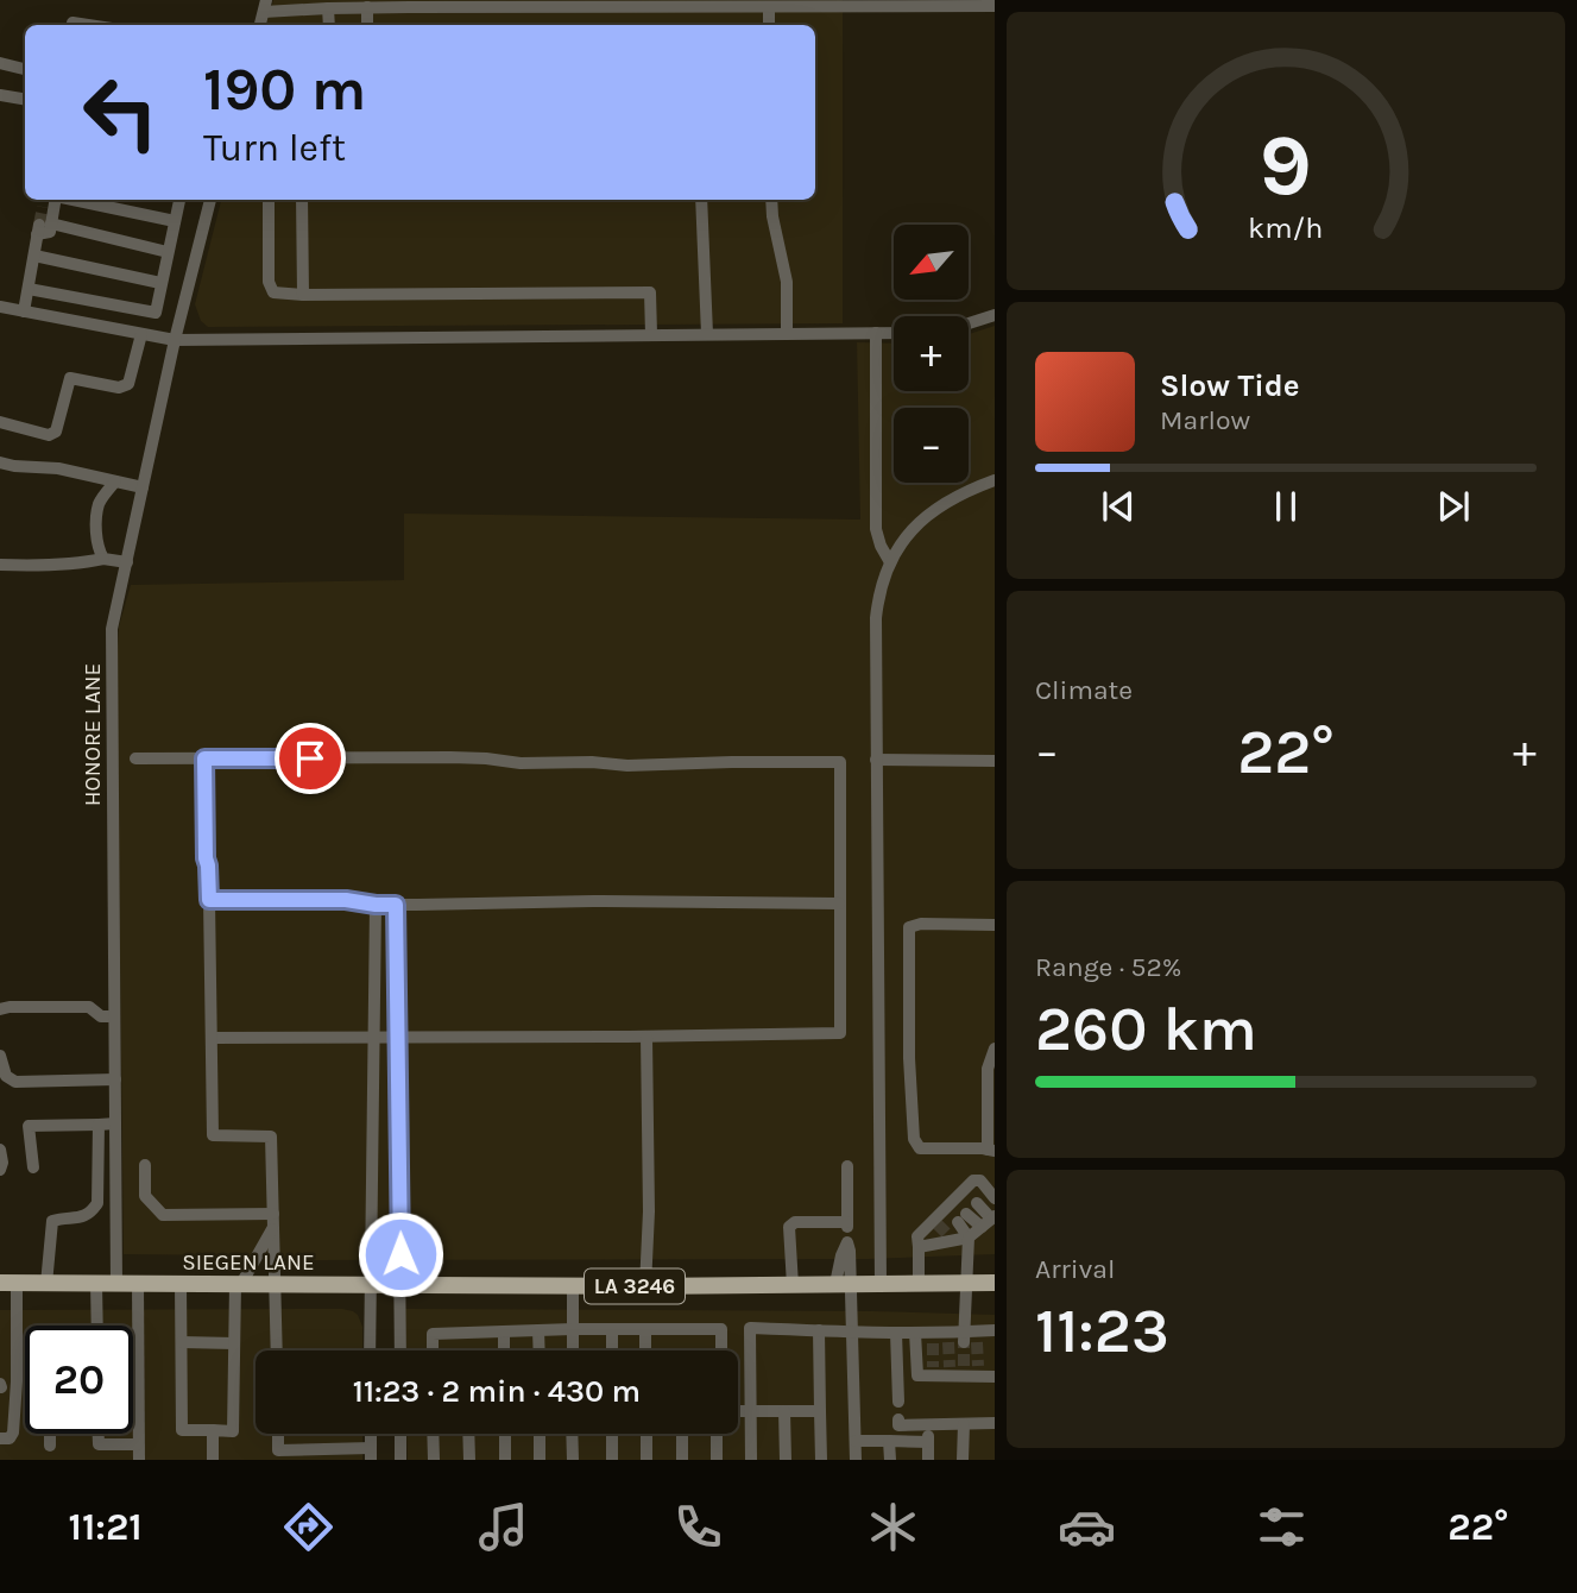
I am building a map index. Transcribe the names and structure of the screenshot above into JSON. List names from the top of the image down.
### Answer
{
  "streets": {
    "main road": ["SIEGEN LANE", "LA 3246"],
    "street": ["HONORE LANE"]
  },
  "crossings": [
    ["HONORE LANE", "SIEGEN LANE"]
  ],
  "north": "bottom left",
  "page": {
    "turn": ["190 m", "Turn left"],
    "map_buttons": ["+", "−"],
    "song": ["Slow Tide", "Marlow"],
    "tile": [
      "Climate",
      ["Range · 52%", "260 km"],
      ["Arrival", "11:23"]
    ],
    "heat": ["−", "22°", "+"],
    "limit": "20",
    "trip": "11:23 · 2 min · 430 m",
    "tabs": ["11:21", "22°"],
    "gauge": ["9", "km/h"]
  }
}
